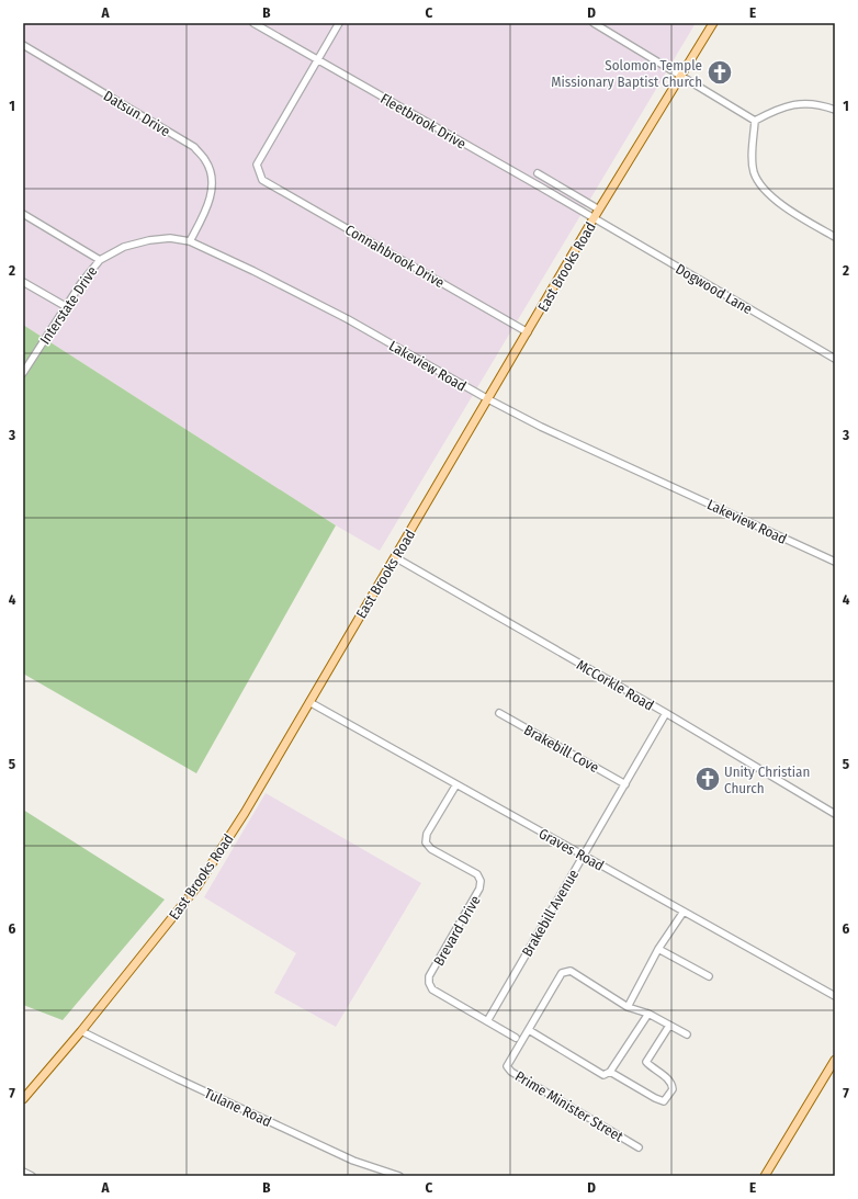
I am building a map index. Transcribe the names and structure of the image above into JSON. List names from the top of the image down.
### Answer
{
  "streets": {
    "main road": ["East Brooks Road"],
    "street": [
      "Datsun Drive",
      "Fleetbrook Drive",
      "Connahbrook Drive",
      "Dogwood Lane",
      "Interstate Drive",
      "Lakeview Road",
      "McCorkle Road",
      "Brakebill Cove",
      "Graves Road",
      "Brakebill Avenue",
      "Brevard Drive",
      "Prime Minister Street",
      "Tulane Road"
    ]
  },
  "crossings": [
    ["Datsun Drive", "Lakeview Road"],
    ["Fleetbrook Drive", "Connahbrook Drive"],
    ["Fleetbrook Drive", "East Brooks Road"],
    ["Fleetbrook Drive", "Dogwood Lane"],
    ["Connahbrook Drive", "East Brooks Road"],
    ["East Brooks Road", "Dogwood Lane"],
    ["East Brooks Road", "Lakeview Road"],
    ["East Brooks Road", "McCorkle Road"],
    ["East Brooks Road", "Graves Road"],
    ["East Brooks Road", "Tulane Road"],
    ["Interstate Drive", "Lakeview Road"],
    ["McCorkle Road", "Brakebill Avenue"],
    ["Brakebill Cove", "Brakebill Avenue"],
    ["Graves Road", "Brakebill Avenue"],
    ["Graves Road", "Brevard Drive"],
    ["Brakebill Avenue", "Brevard Drive"]
  ],
  "places": {
    "church": ["Solomon Temple Missionary Baptist Church", "Unity Christian Church"]
  },
  "grid": {
    "columns": [
      "A",
      "B",
      "C",
      "D",
      "E"
    ],
    "rows": [
      "1",
      "2",
      "3",
      "4",
      "5",
      "6",
      "7"
    ]
  }
}
